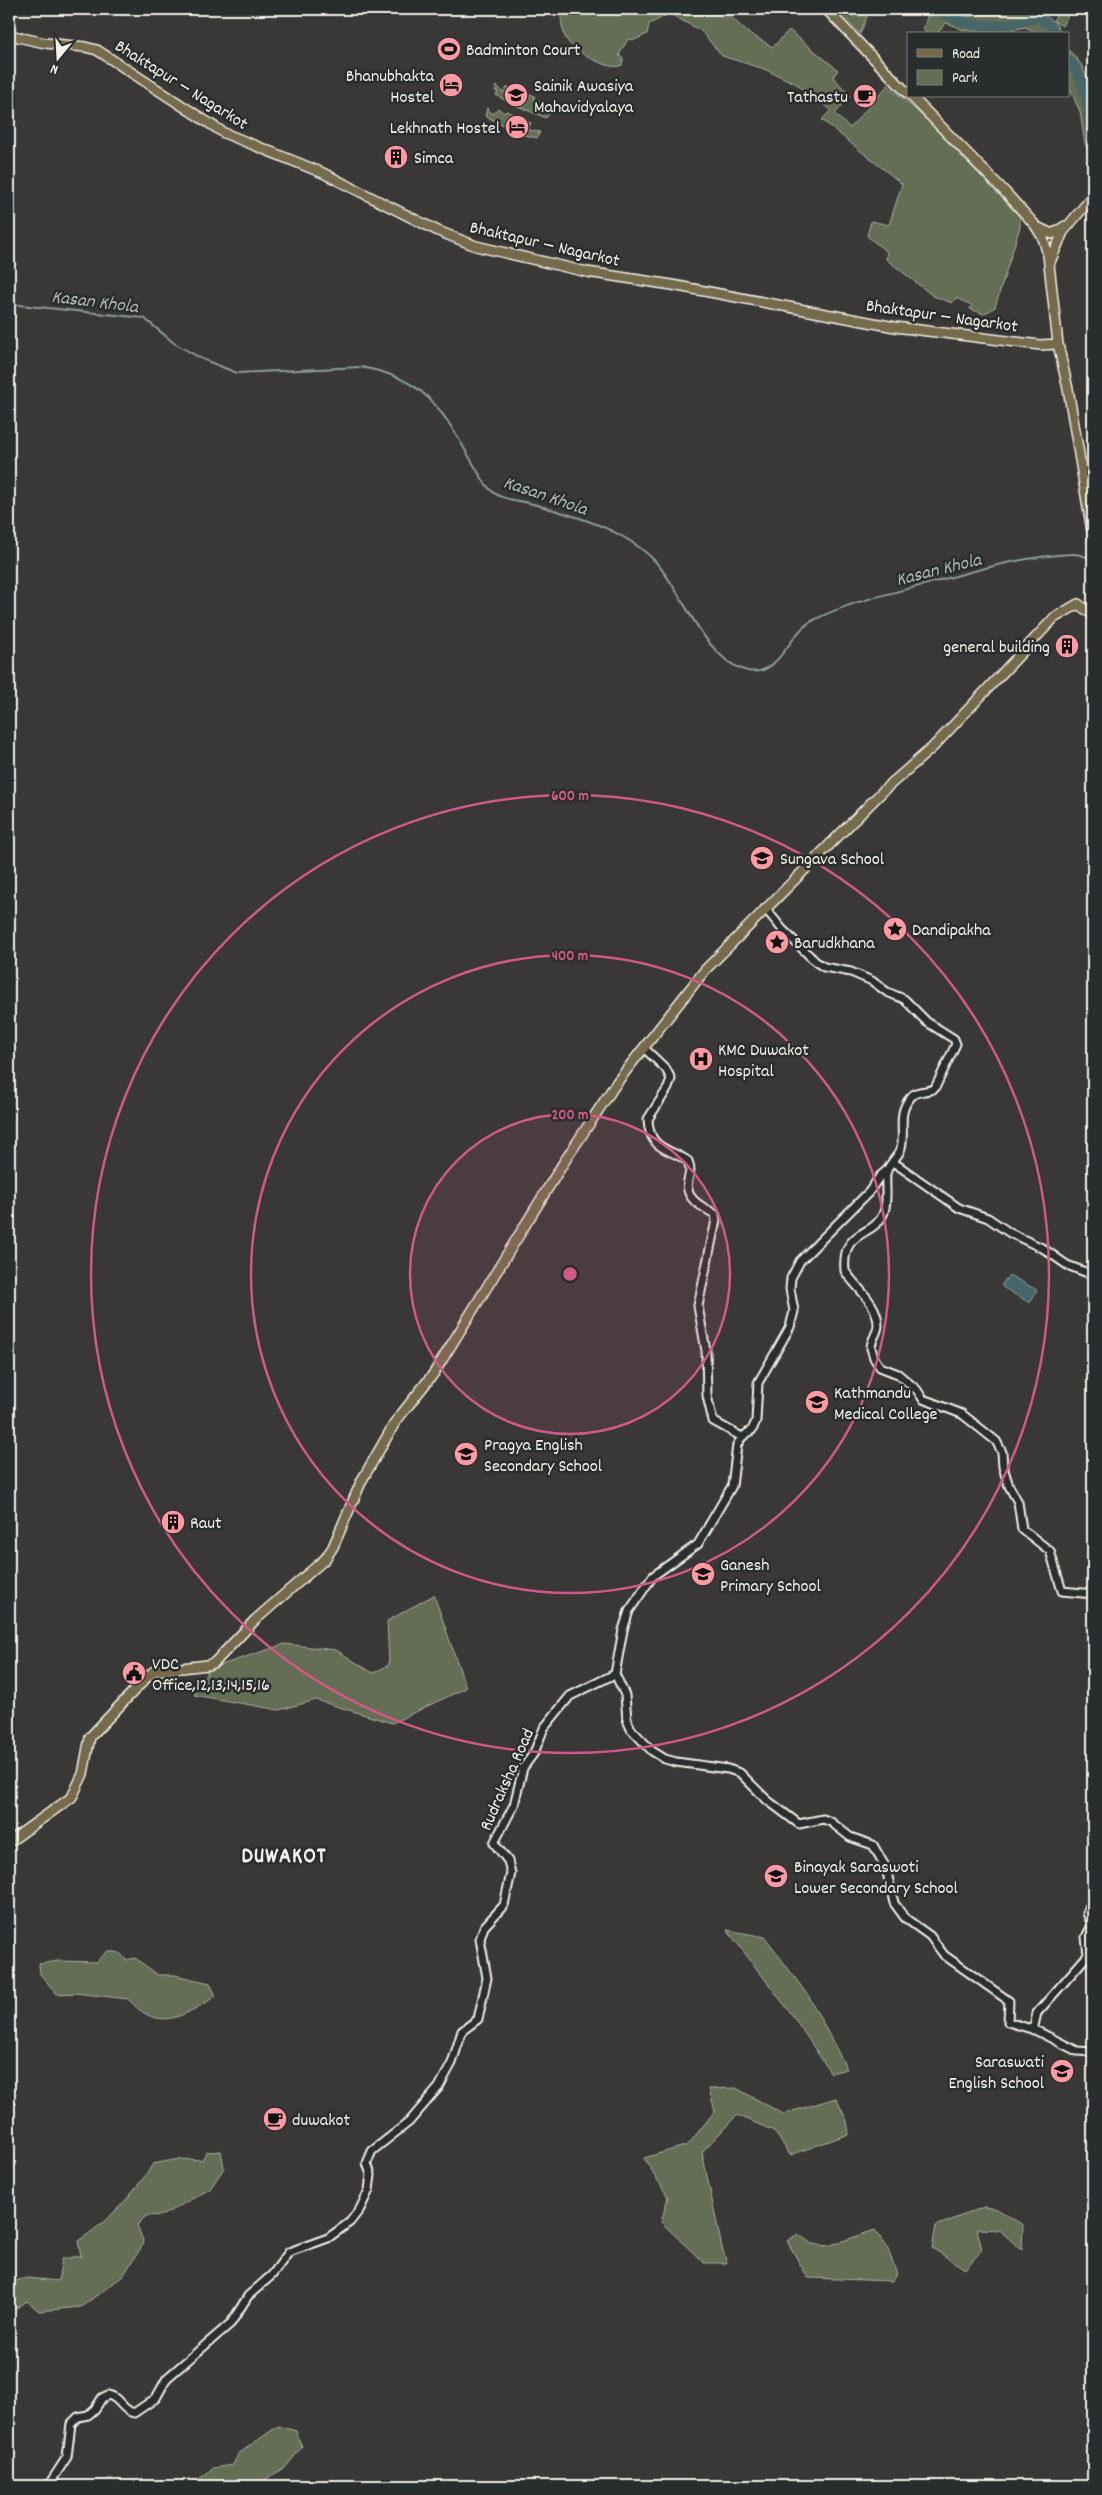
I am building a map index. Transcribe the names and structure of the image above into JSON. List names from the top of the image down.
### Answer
{
  "streets": {
    "main road": ["Bhaktapur — Nagarkot"],
    "street": ["Rudraksha Road"]
  },
  "districts": ["DUWAKOT"],
  "water": ["Kasan Khola"],
  "places": {
    "sports": ["Badminton Court"],
    "hotel": ["Bhanubhakta Hostel", "Lekhnath Hostel"],
    "school or university": [
      "Sainik Awasiya Mahavidyalaya",
      "Sungava School",
      "Kathmandu Medical College",
      "Pragya English Secondary School",
      "Ganesh Primary School",
      "Binayak Saraswoti Lower Secondary School",
      "Saraswati English School"
    ],
    "cafe": ["Tathastu", "duwakot"],
    "building": ["Simca", "general building", "Raut"],
    "place": ["Dandipakha", "Barudkhana"],
    "hospital": ["KMC Duwakot Hospital"],
    "public building": ["VDC Office,12,13,14,15,16"]
  },
  "legend": ["Road", "Park"],
  "north": "bottom",
  "rings": ["600 m", "400 m", "200 m"]
}
